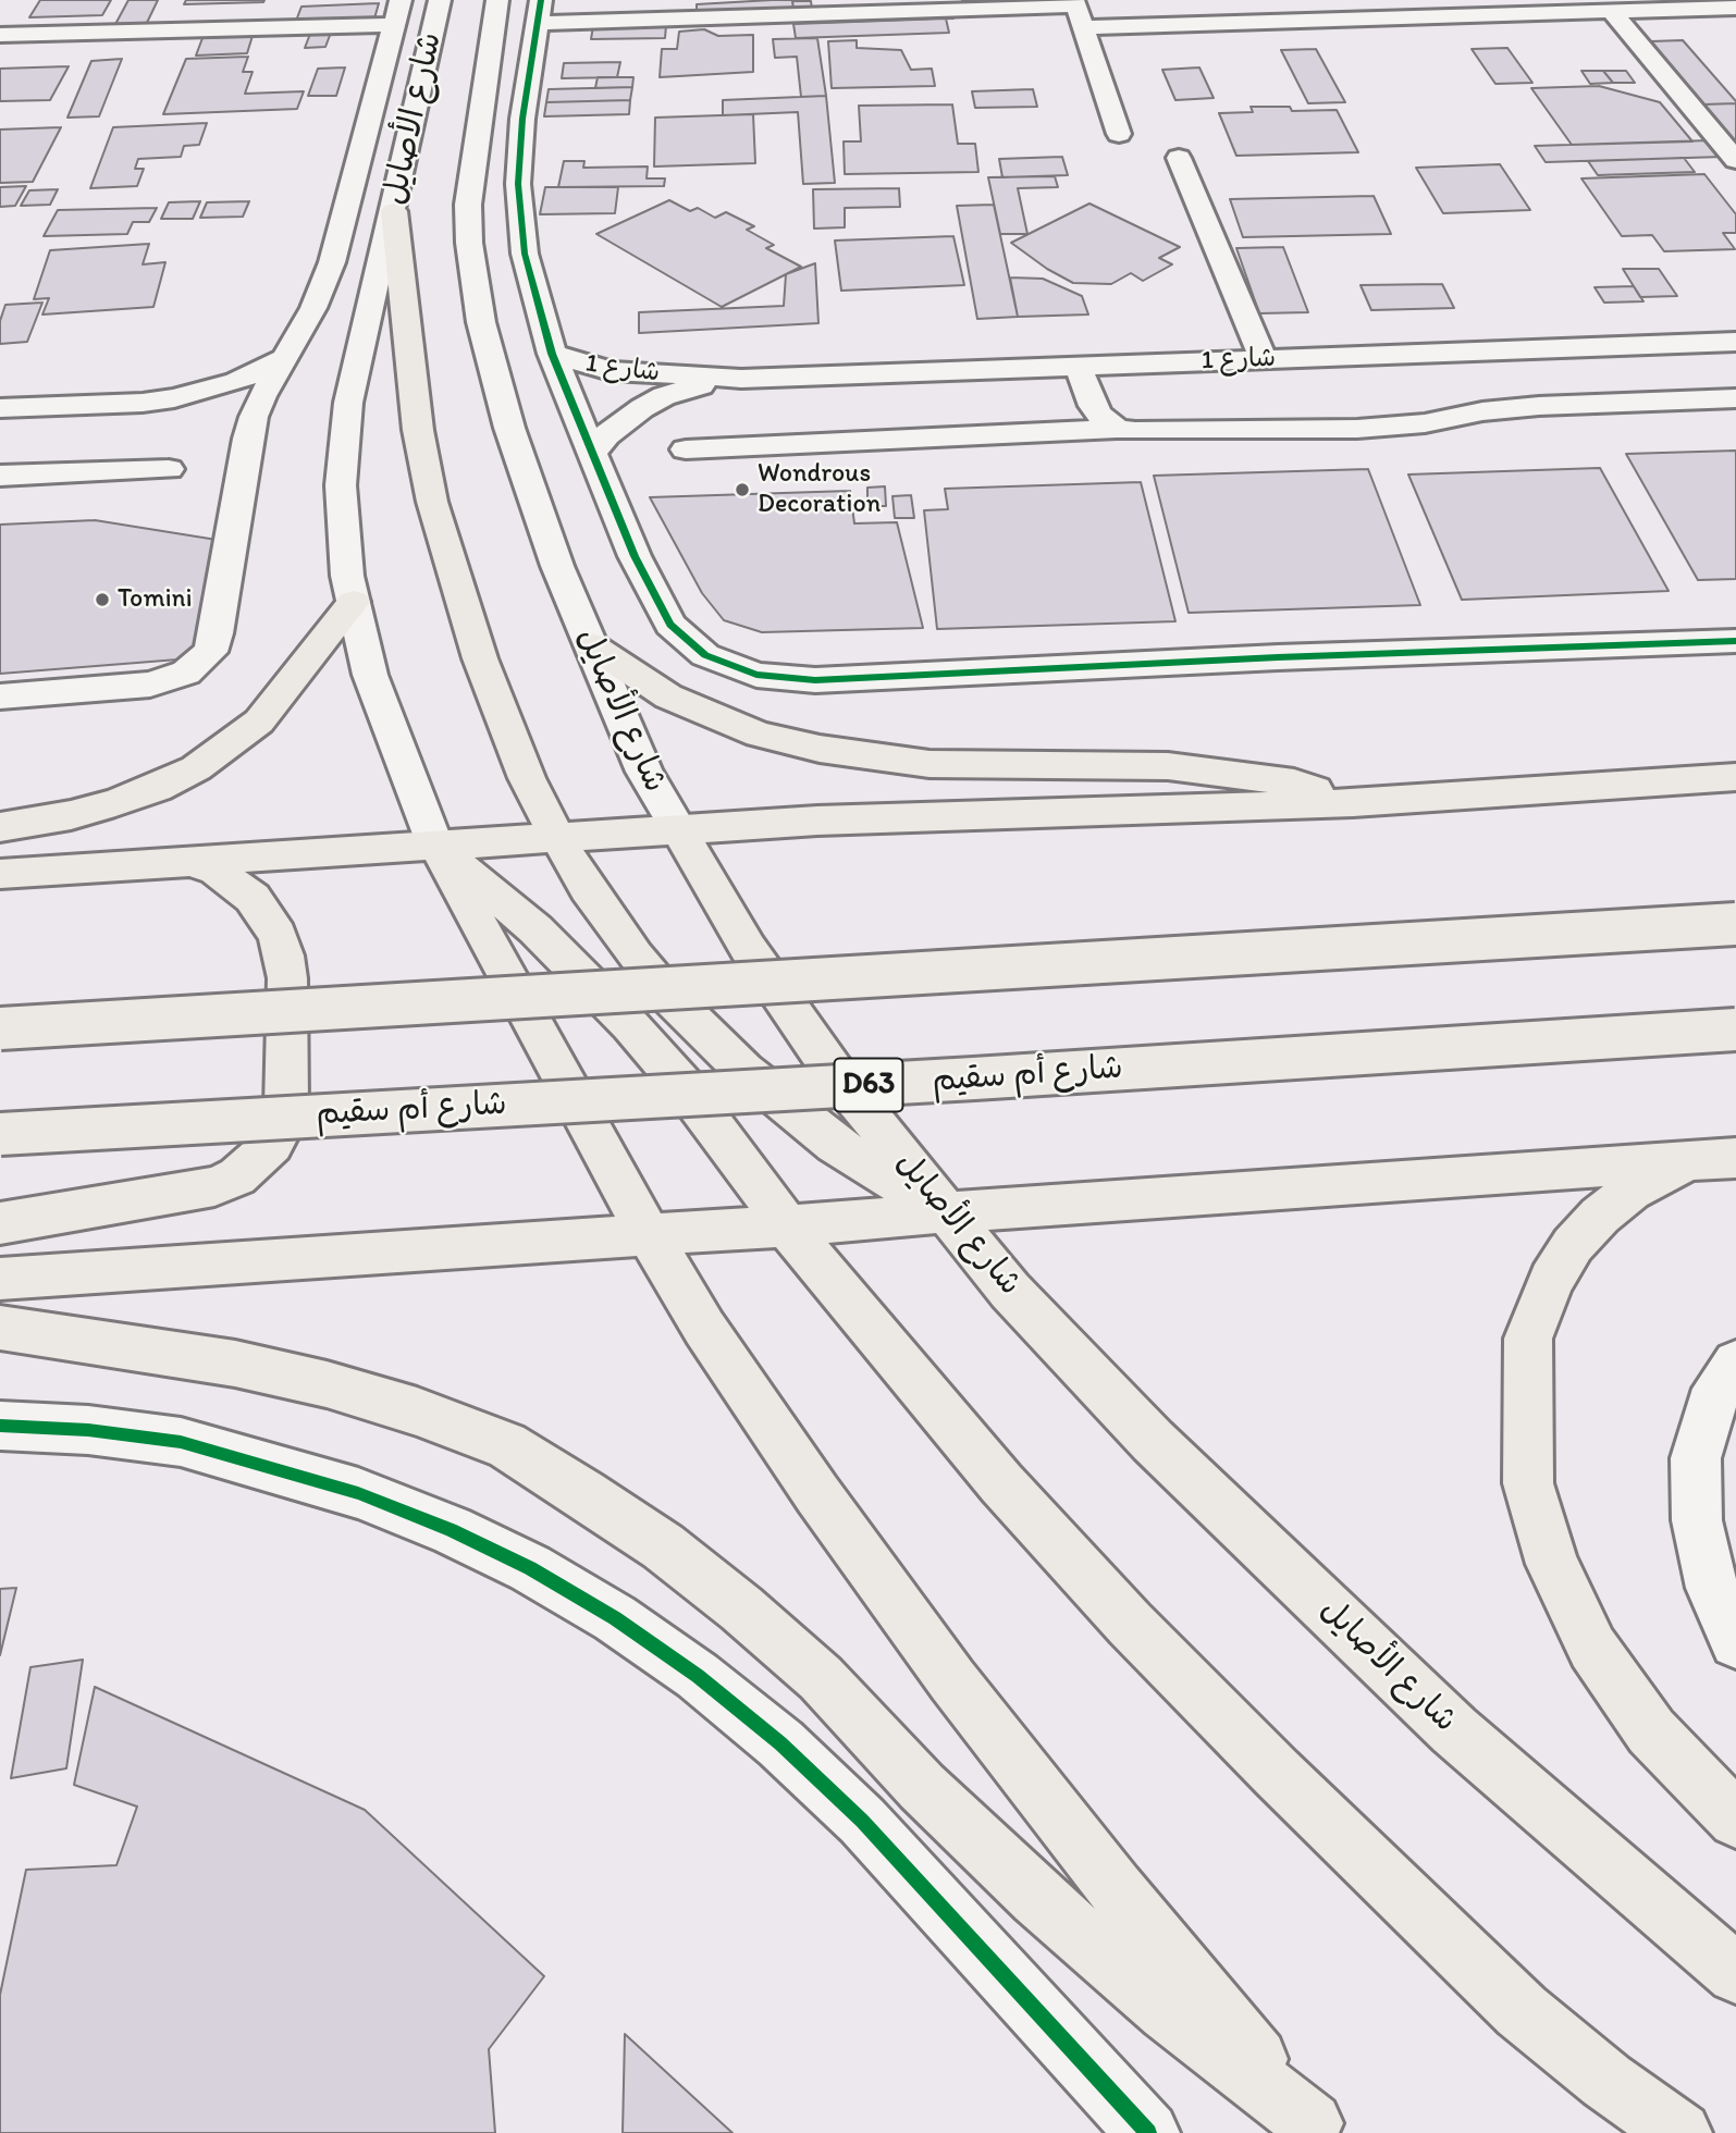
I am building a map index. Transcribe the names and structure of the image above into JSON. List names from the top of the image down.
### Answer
{
  "streets": {
    "main road": ["شارع الأصايل", "شارع أم سقيم", "D63"],
    "street": ["شارع 1"]
  },
  "places": ["Wondrous Decoration", "Tomini"]
}
